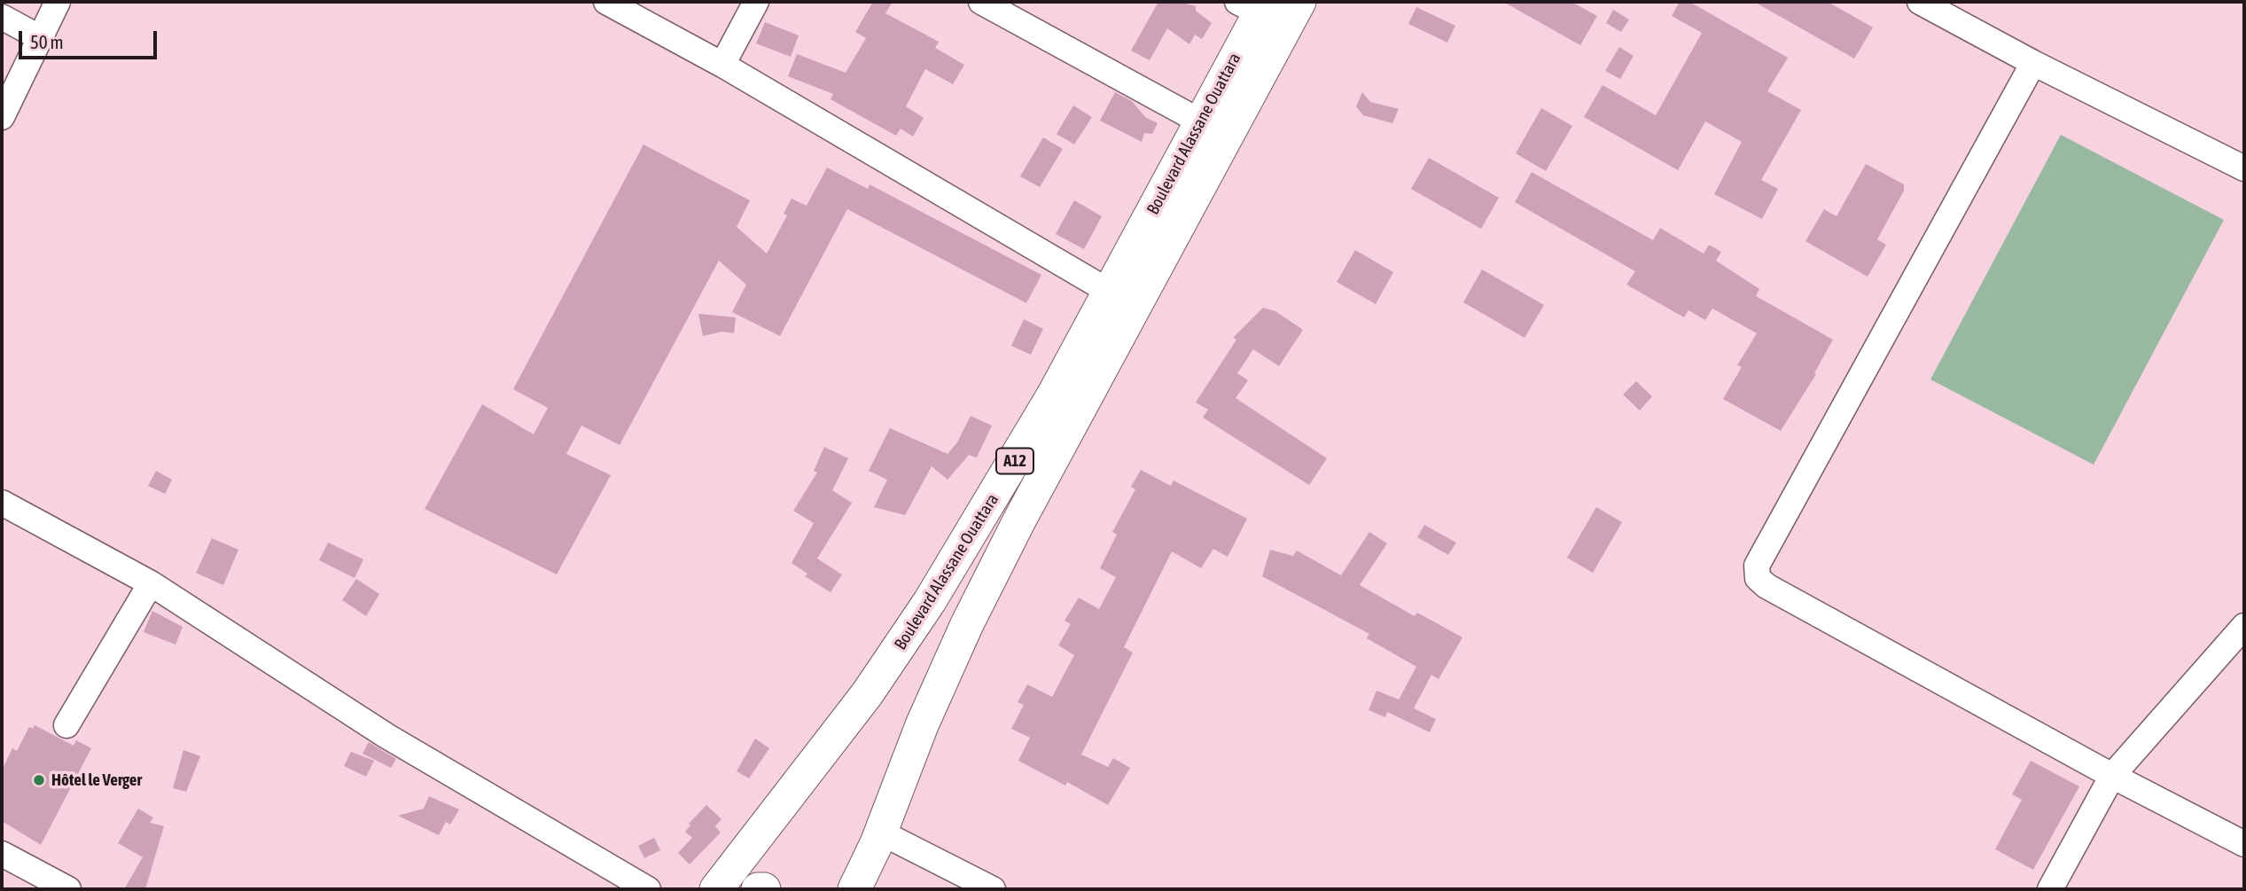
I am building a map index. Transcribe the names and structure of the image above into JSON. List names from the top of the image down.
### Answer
{
  "streets": {
    "main road": ["Boulevard Alassane Ouattara", "A12"]
  },
  "places": ["Hôtel le Verger"],
  "scale_bar": "50 m"
}
